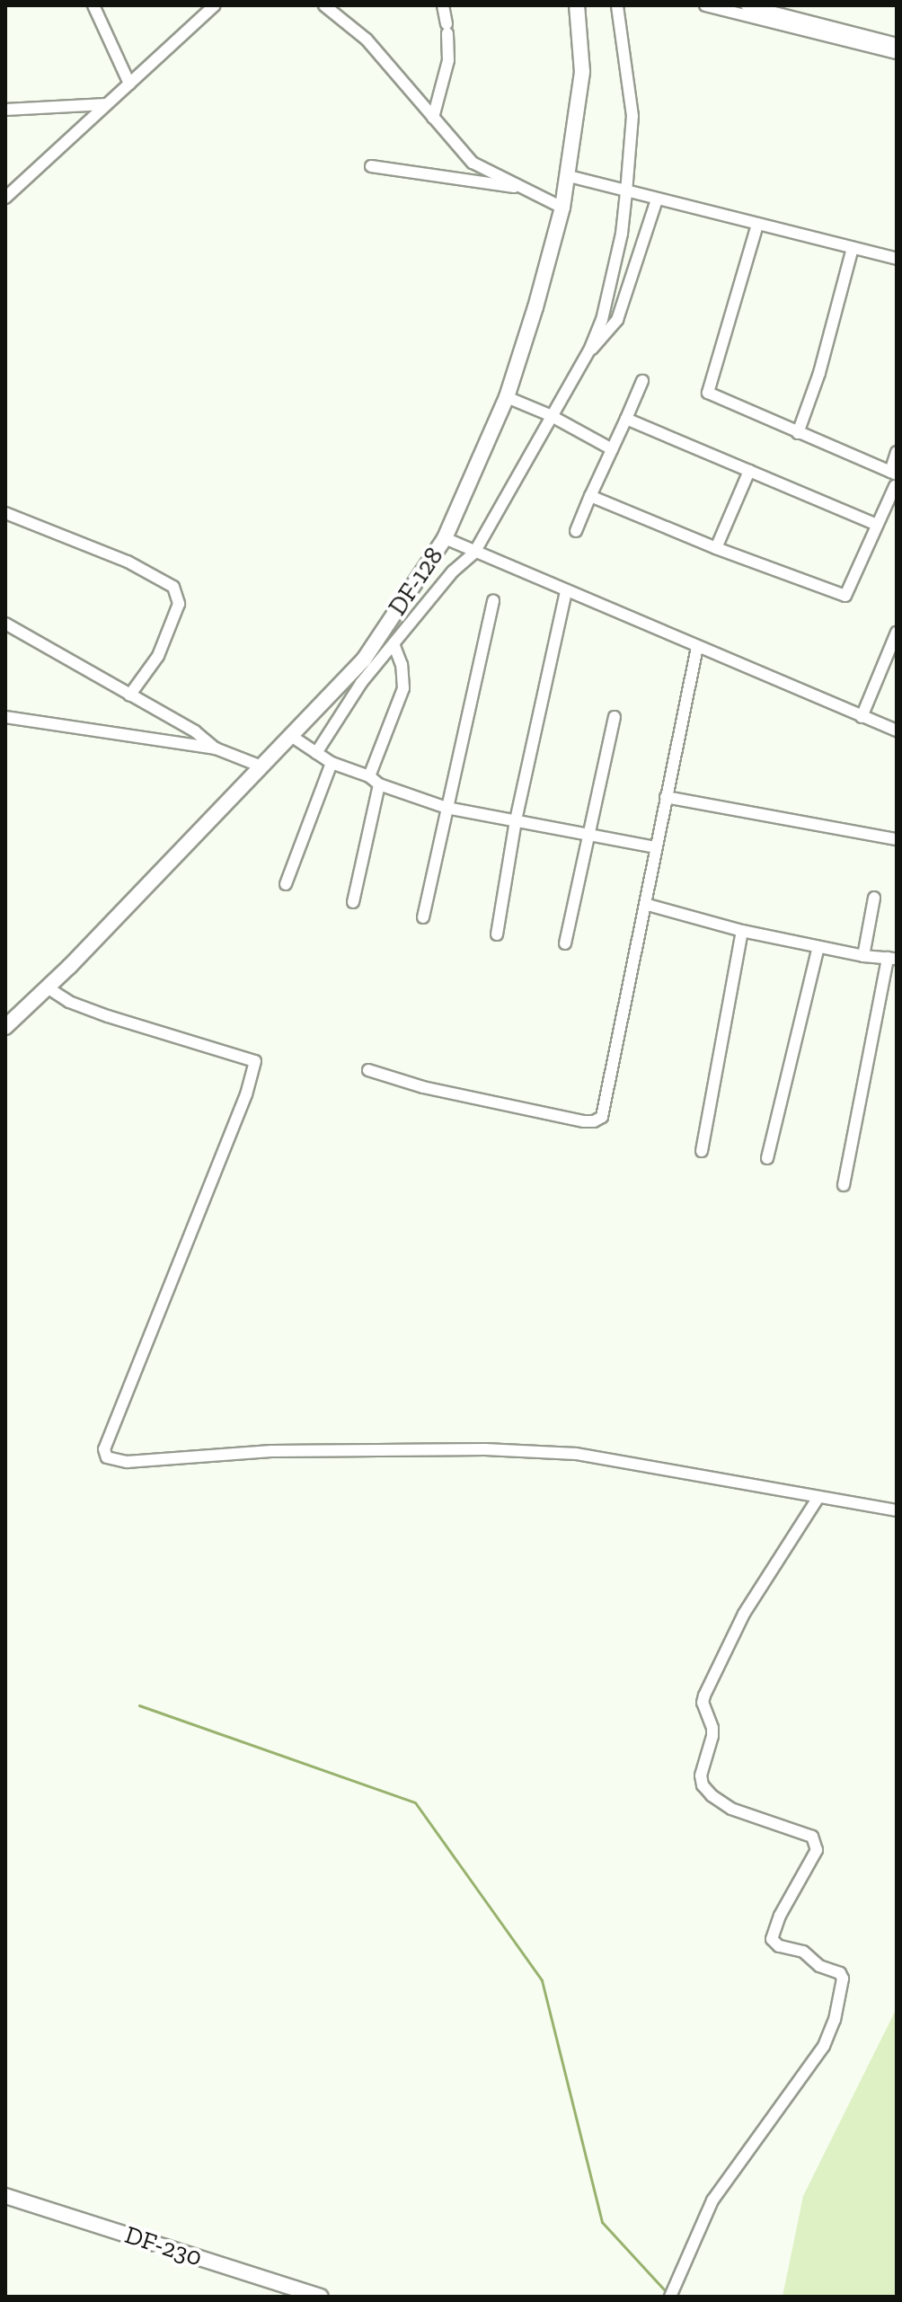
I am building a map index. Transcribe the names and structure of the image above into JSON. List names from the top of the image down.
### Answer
{
  "streets": {
    "main road": ["DF-128", "DF-230"]
  }
}
